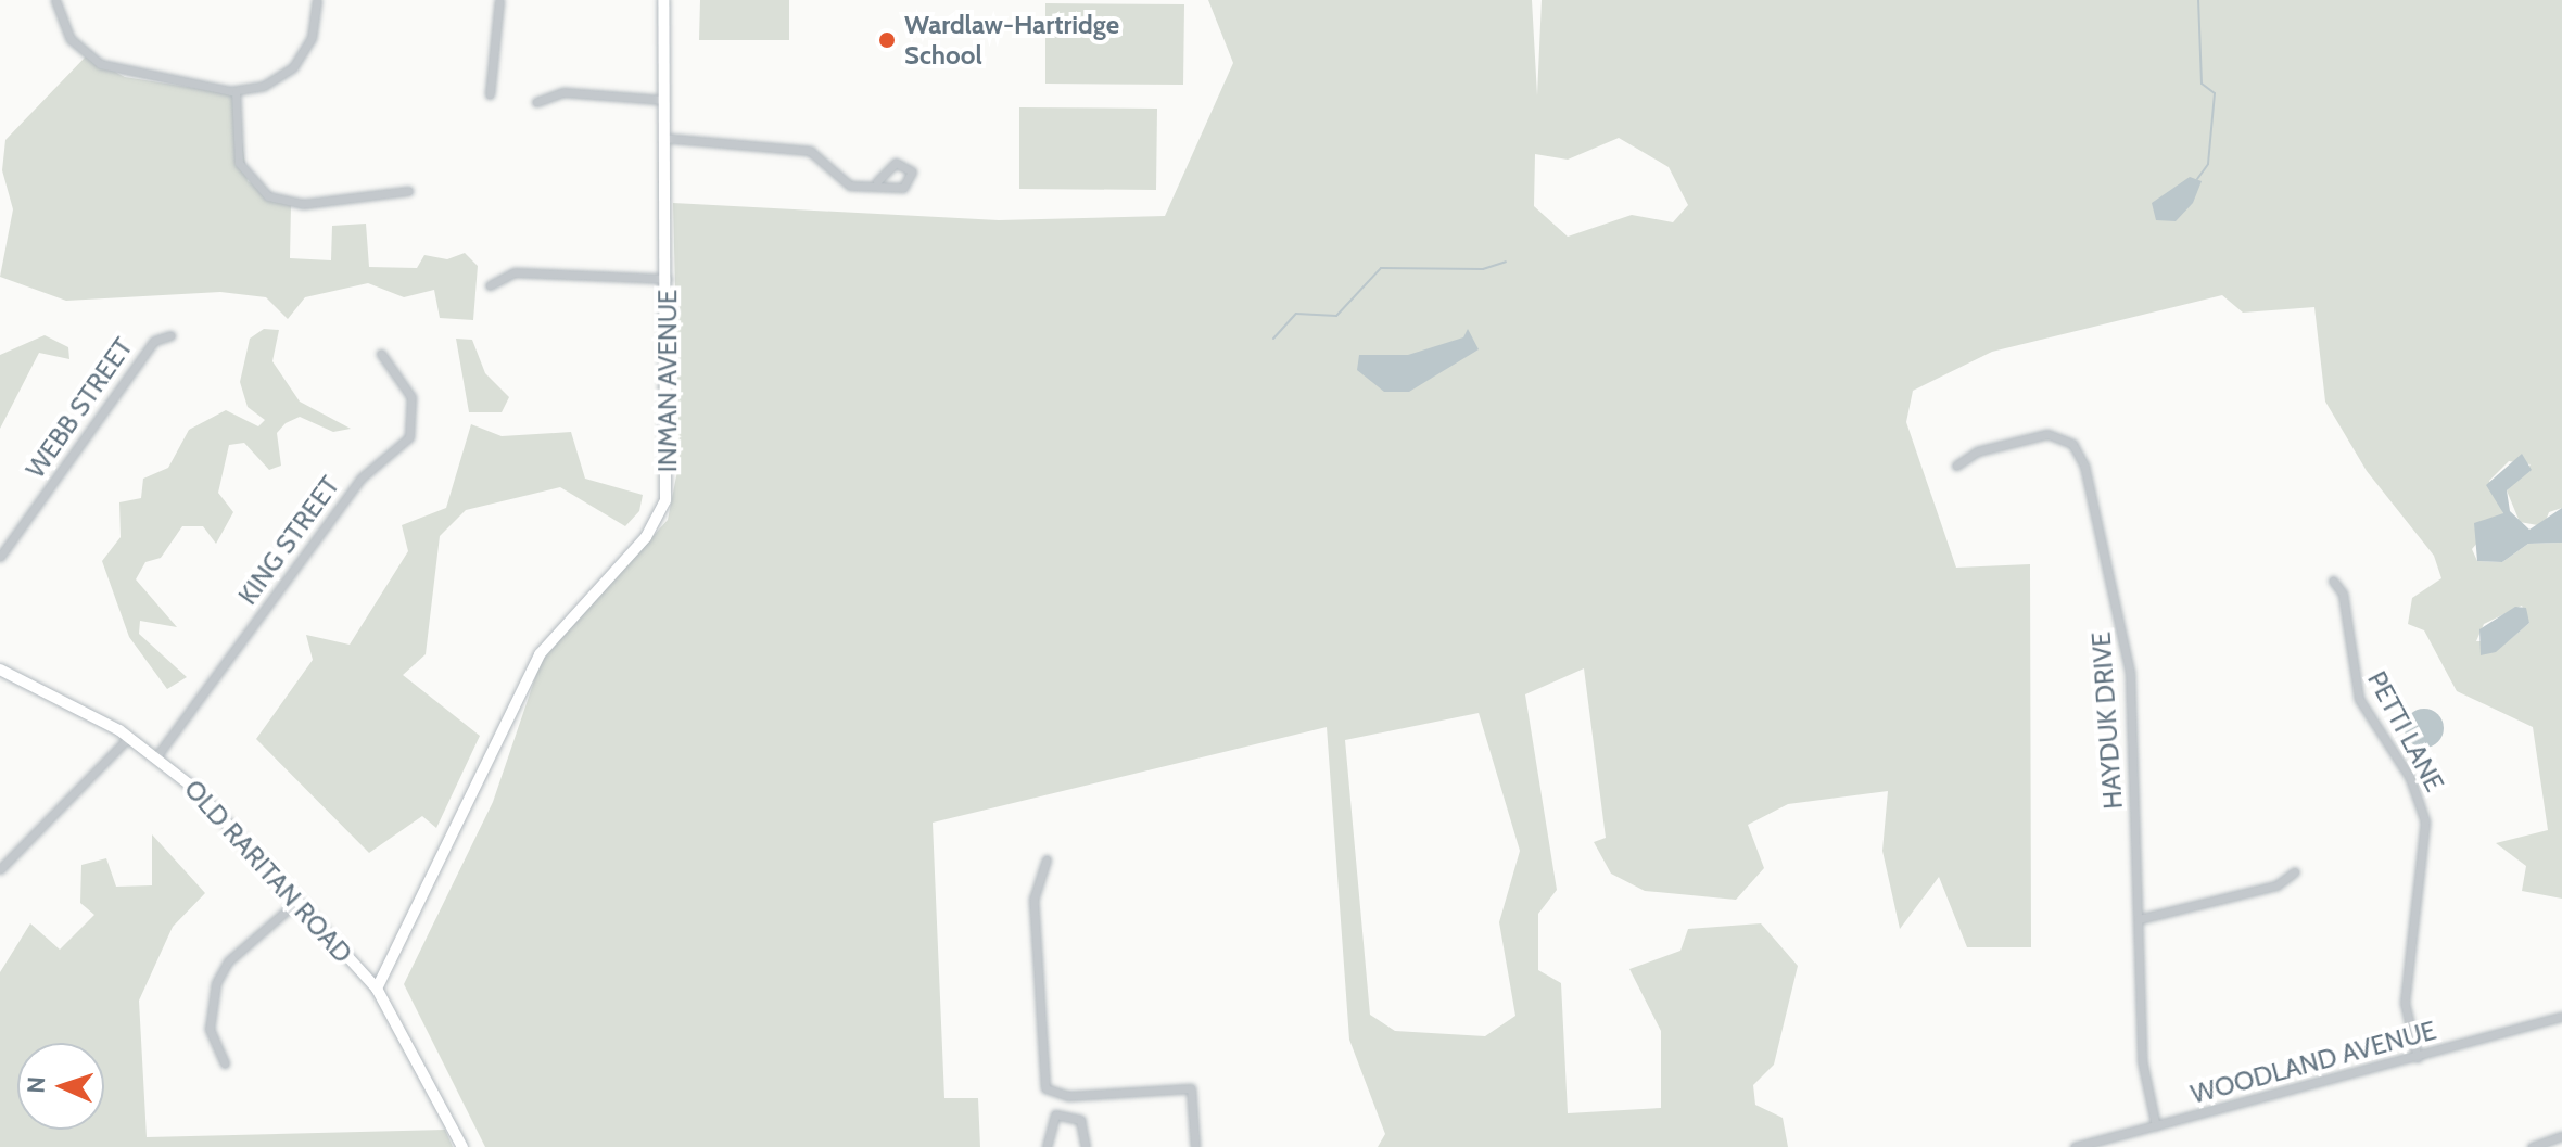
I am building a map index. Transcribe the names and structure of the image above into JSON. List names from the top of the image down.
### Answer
{
  "streets": {
    "main road": ["INMAN AVENUE", "OLD RARITAN ROAD"],
    "street": [
      "WEBB STREET",
      "KING STREET",
      "HAYDUK DRIVE",
      "PETTI LANE",
      "WOODLAND AVENUE"
    ]
  },
  "crossings": [
    ["INMAN AVENUE", "OLD RARITAN ROAD"],
    ["KING STREET", "OLD RARITAN ROAD"],
    ["HAYDUK DRIVE", "WOODLAND AVENUE"],
    ["PETTI LANE", "WOODLAND AVENUE"]
  ],
  "places": ["Wardlaw-Hartridge School"],
  "north": "left"
}
